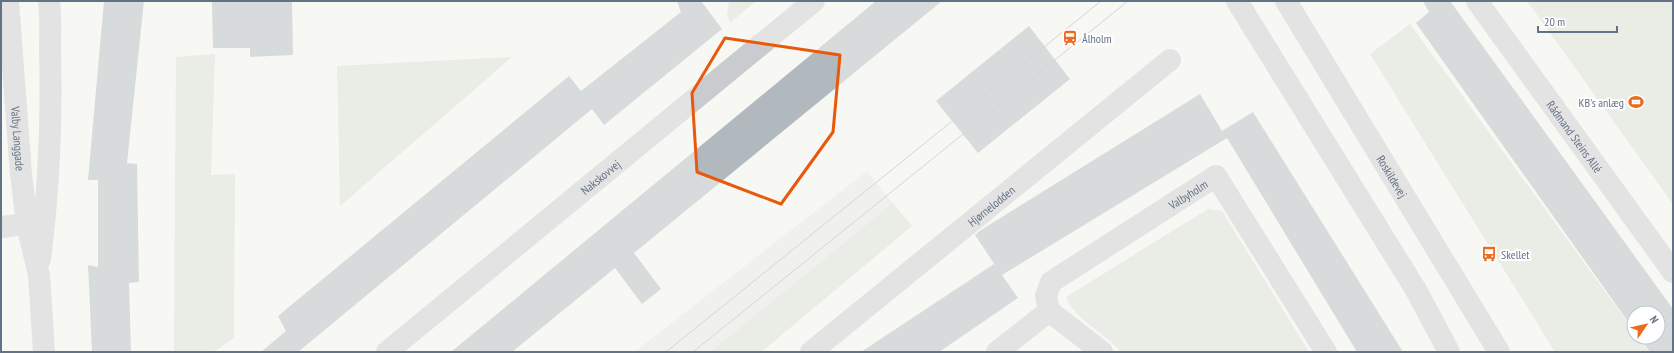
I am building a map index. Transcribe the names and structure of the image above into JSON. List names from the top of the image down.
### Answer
{
  "streets": {
    "street": [
      "Rådmand Steins Allé",
      "Valby Langgade",
      "Nakskovvej",
      "Roskildevej",
      "Valbyholm",
      "Hjørnelodden"
    ]
  },
  "places": {
    "station": ["Ålholm"],
    "sports": ["KB's anlæg"],
    "bus stop": ["Skellet"]
  },
  "scale_bar": "20 m",
  "north": "top right"
}
